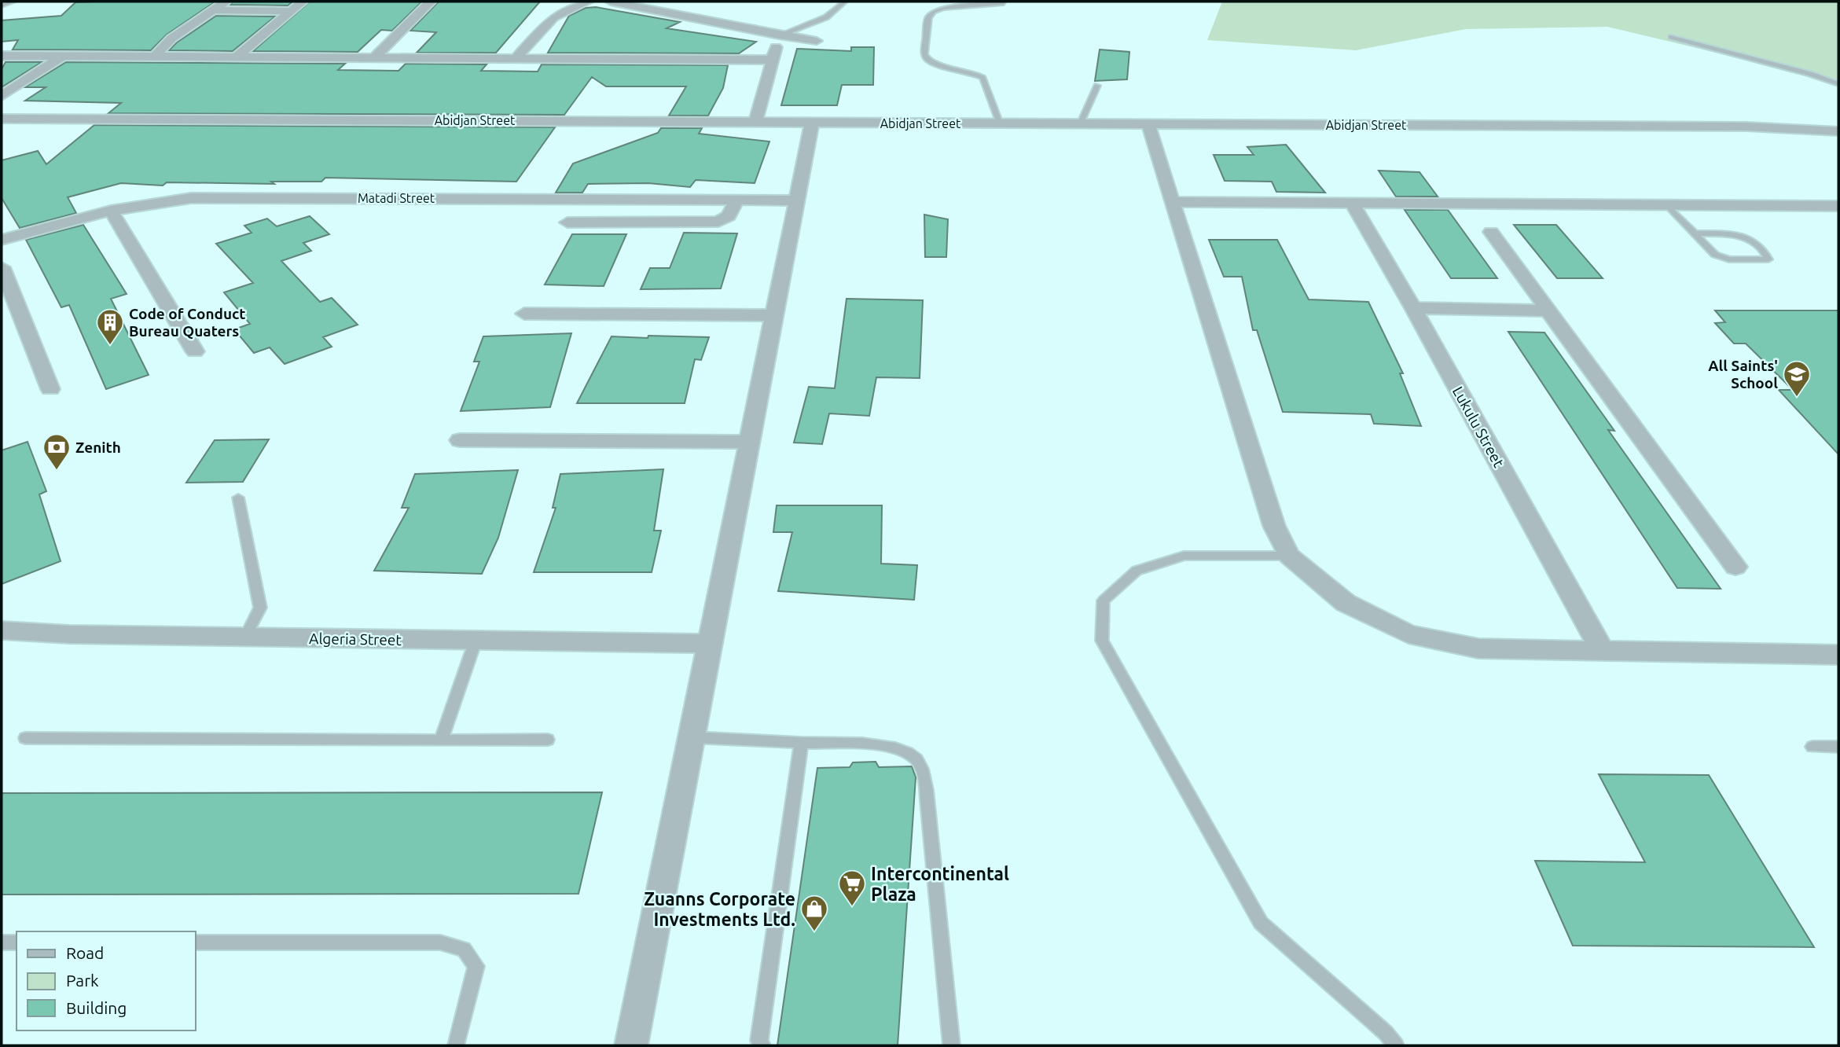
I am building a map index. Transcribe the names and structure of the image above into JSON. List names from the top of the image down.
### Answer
{
  "streets": {
    "street": [
      "Abidjan Street",
      "Matadi Street",
      "Lukulu Street",
      "Algeria Street"
    ]
  },
  "places": {
    "building": ["Code of Conduct Bureau Quaters"],
    "school or university": ["All Saints' School"],
    "bank": ["Zenith"],
    "supermarket": ["Intercontinental Plaza"],
    "shop": ["Zuanns Corporate Investments Ltd."]
  },
  "legend": ["Road", "Park", "Building"]
}
